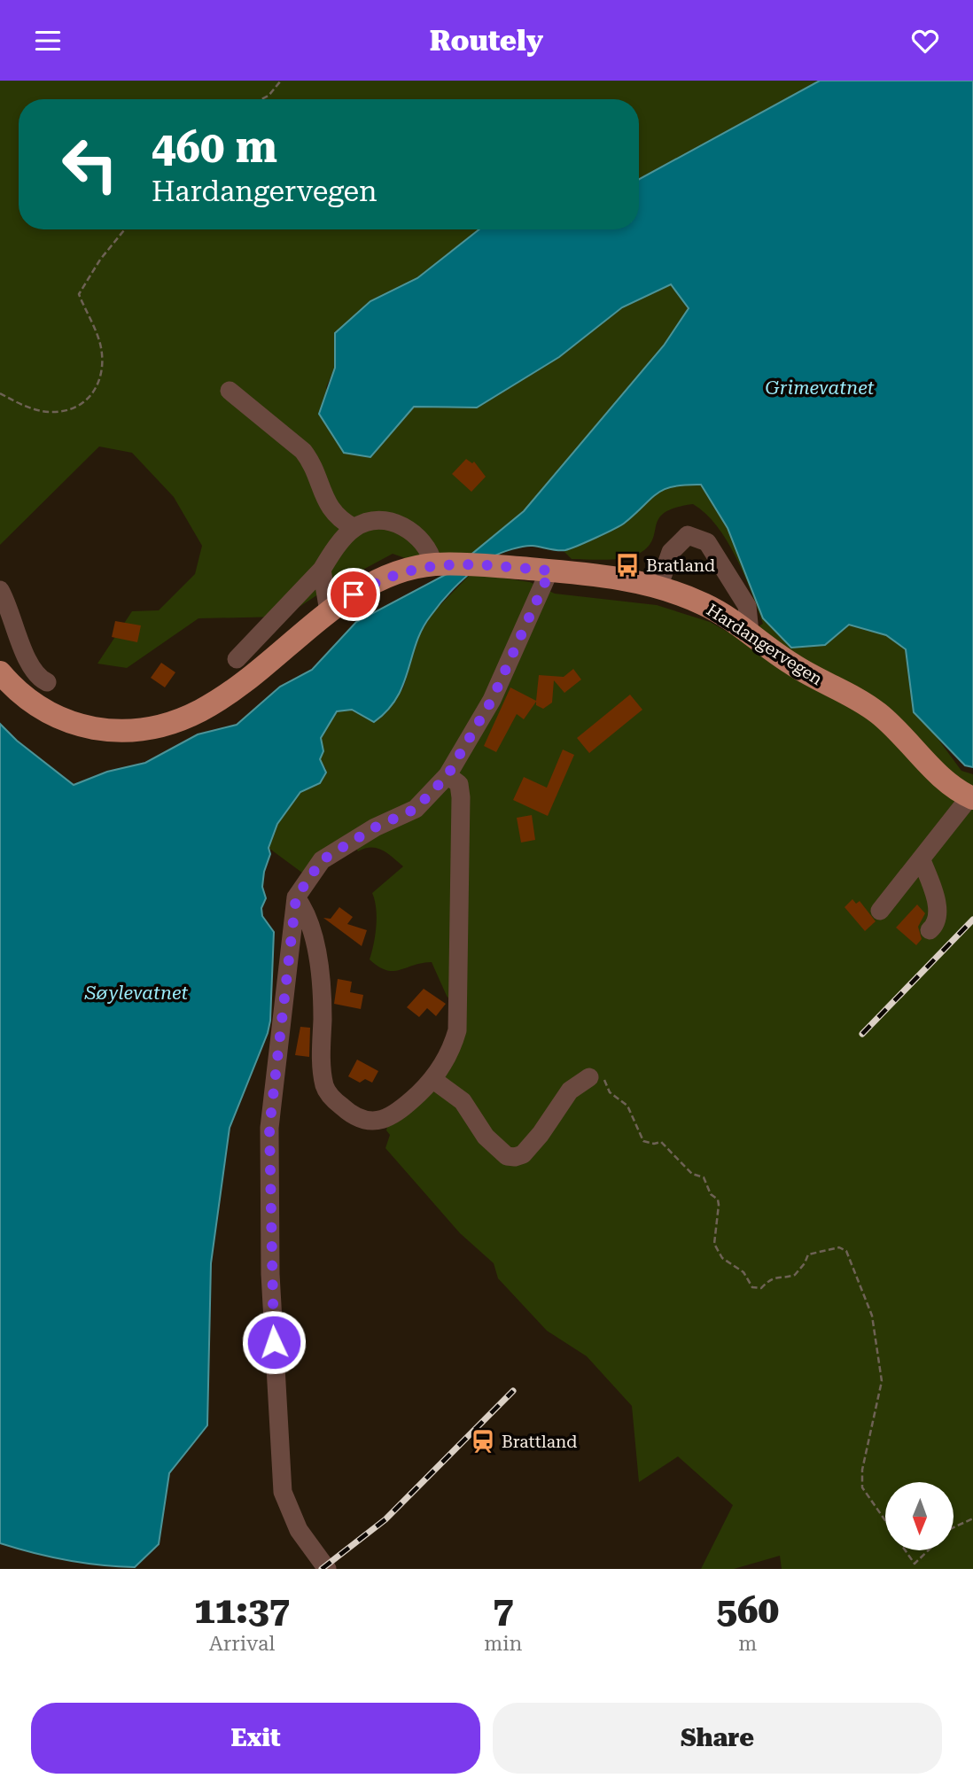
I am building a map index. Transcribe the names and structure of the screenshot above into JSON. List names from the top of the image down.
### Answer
{
  "streets": {
    "main road": ["Hardangervegen"]
  },
  "water": ["Grimevatnet", "Søylevatnet"],
  "places": {
    "bus stop": ["Bratland"],
    "station": ["Brattland"]
  },
  "north": "bottom",
  "page": {
    "header": "Routely",
    "turn": ["460 m", "Hardangervegen"],
    "eta": [
      "11:37",
      "Arrival",
      "7",
      "min",
      "560",
      "m"
    ],
    "buttons": ["Exit", "Share"]
  }
}
